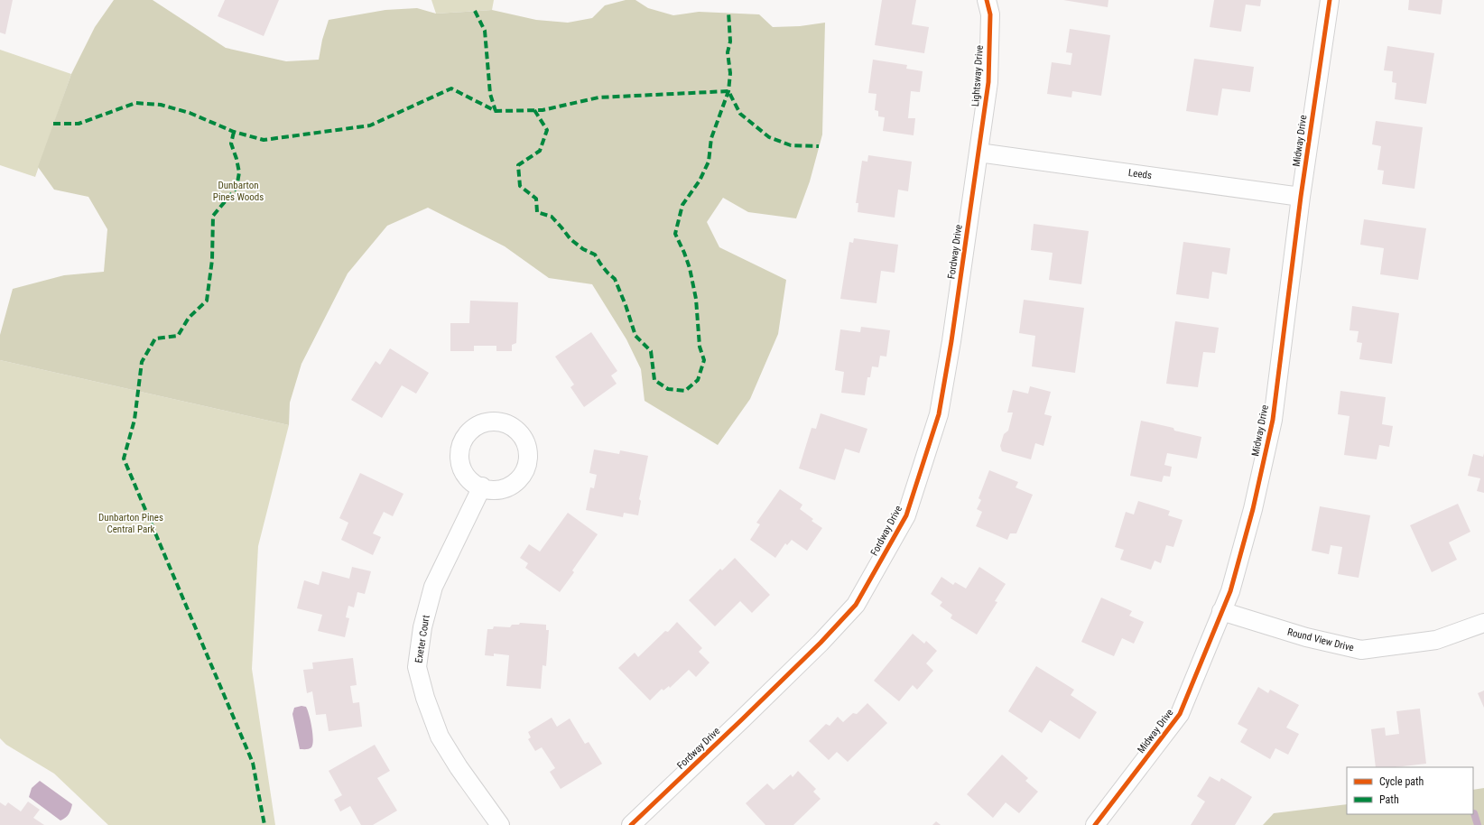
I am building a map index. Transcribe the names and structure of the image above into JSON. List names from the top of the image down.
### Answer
{
  "streets": {
    "street": [
      "Lightsway Drive",
      "Midway Drive",
      "Leeds",
      "Fordway Drive",
      "Exeter Court",
      "Round View Drive"
    ]
  },
  "crossings": [
    ["Lightsway Drive", "Leeds"],
    ["Lightsway Drive", "Fordway Drive"],
    ["Midway Drive", "Leeds"],
    ["Midway Drive", "Round View Drive"],
    ["Leeds", "Fordway Drive"]
  ],
  "parks": ["Dunbarton Pines Woods", "Dunbarton Pines Central Park"],
  "legend": ["Cycle path", "Path"]
}
